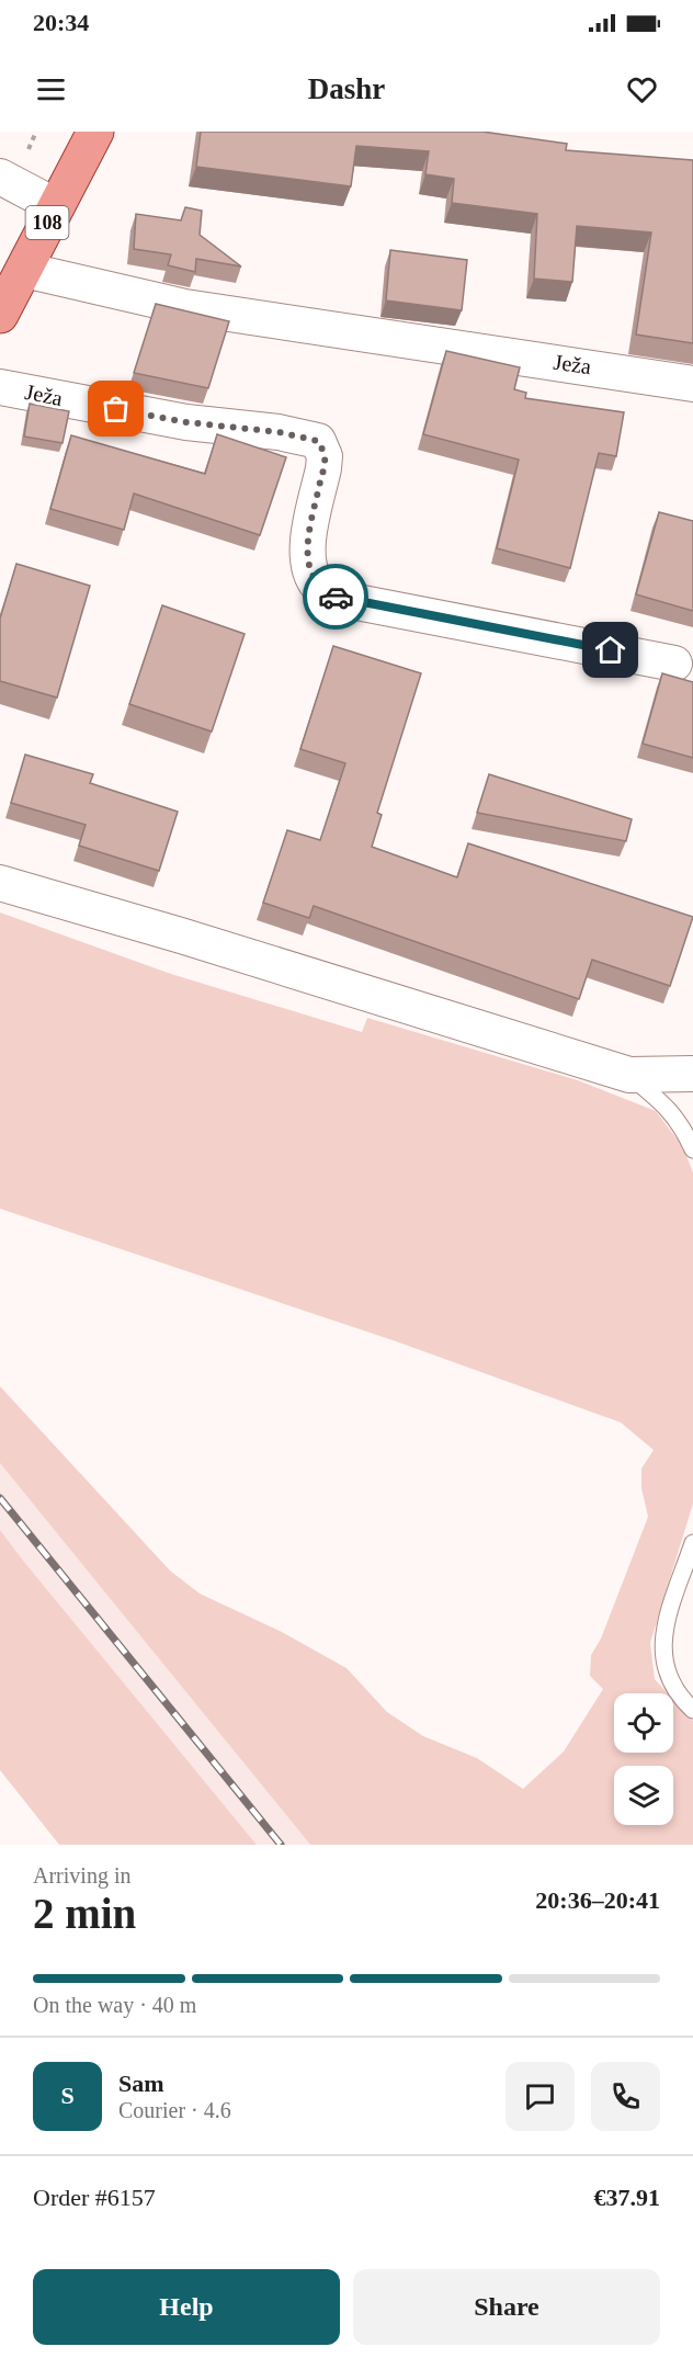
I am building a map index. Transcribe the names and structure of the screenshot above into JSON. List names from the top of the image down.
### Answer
{
  "streets": {
    "main road": ["108"],
    "street": ["Ježa"]
  },
  "crossings": [
    ["108", "Ježa"]
  ],
  "page": {
    "status": "20:34",
    "header": "Dashr",
    "heading": ["2 min", "Arriving in", "20:36–20:41"],
    "panel": [
      "Sam",
      "Courier · 4.6",
      "Order #6157",
      "€37.91"
    ],
    "bar": "On the way · 40 m",
    "round": "S",
    "buttons": ["Help", "Share"]
  }
}
